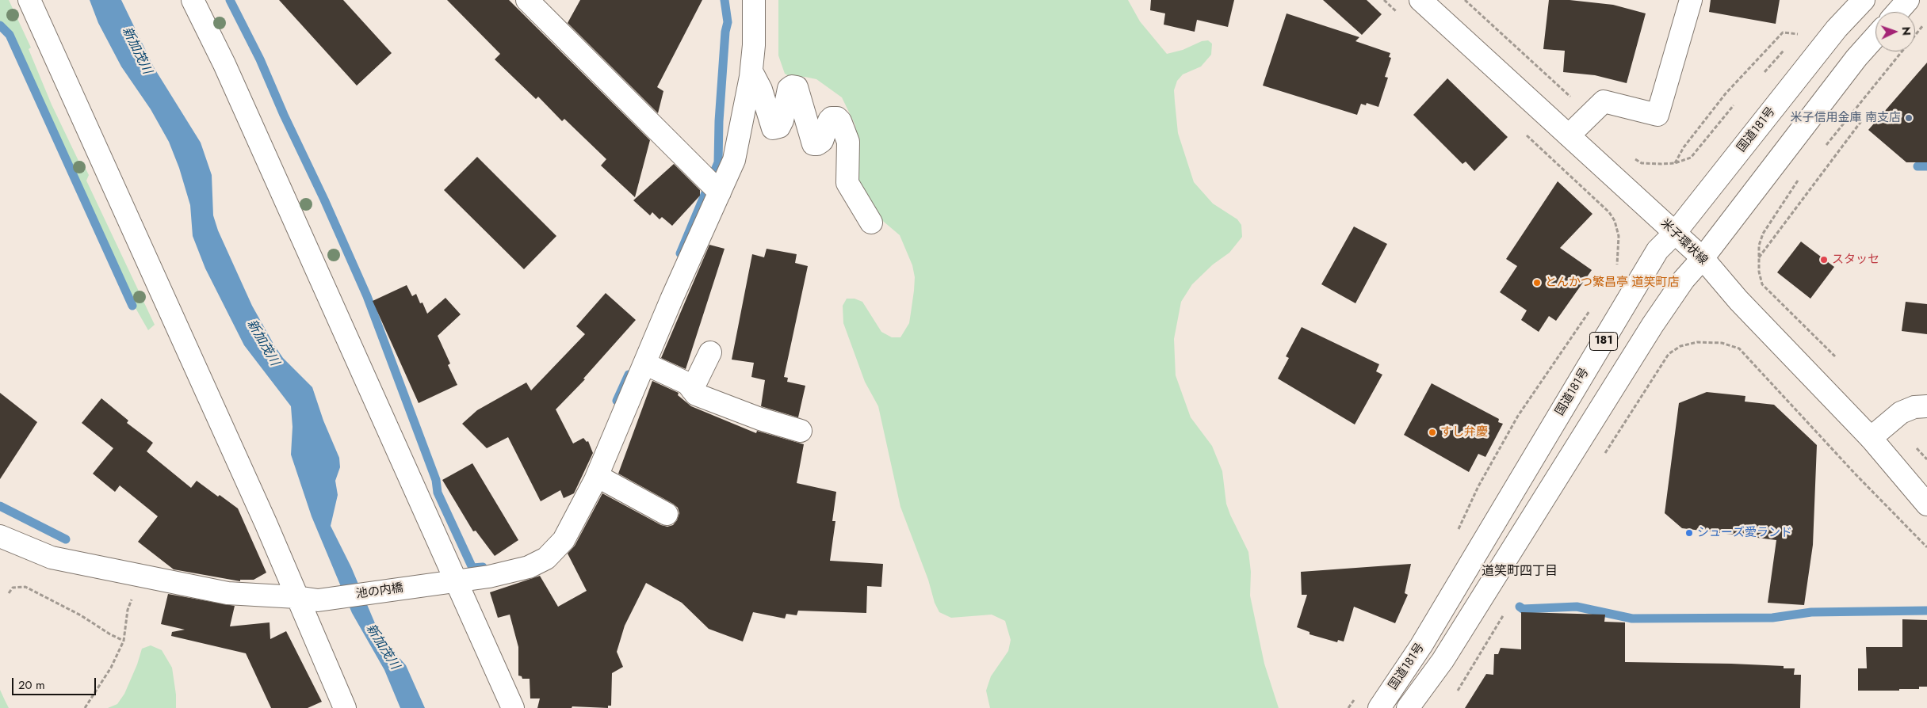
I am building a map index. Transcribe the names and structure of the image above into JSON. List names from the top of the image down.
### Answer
{
  "streets": {
    "main road": [
      "国道181号",
      "米子環状線",
      "181",
      "池の内橋"
    ]
  },
  "crossings": [
    ["国道181号", "米子環状線"]
  ],
  "districts": ["道笑町四丁目"],
  "water": ["新加茂川"],
  "places": [
    "米子信用金庫 南支店",
    "スタッセ",
    "とんかつ繁昌亭 道笑町店",
    "すし弁慶",
    "シューズ愛ランド"
  ],
  "scale_bar": "20 m",
  "north": "right"
}
